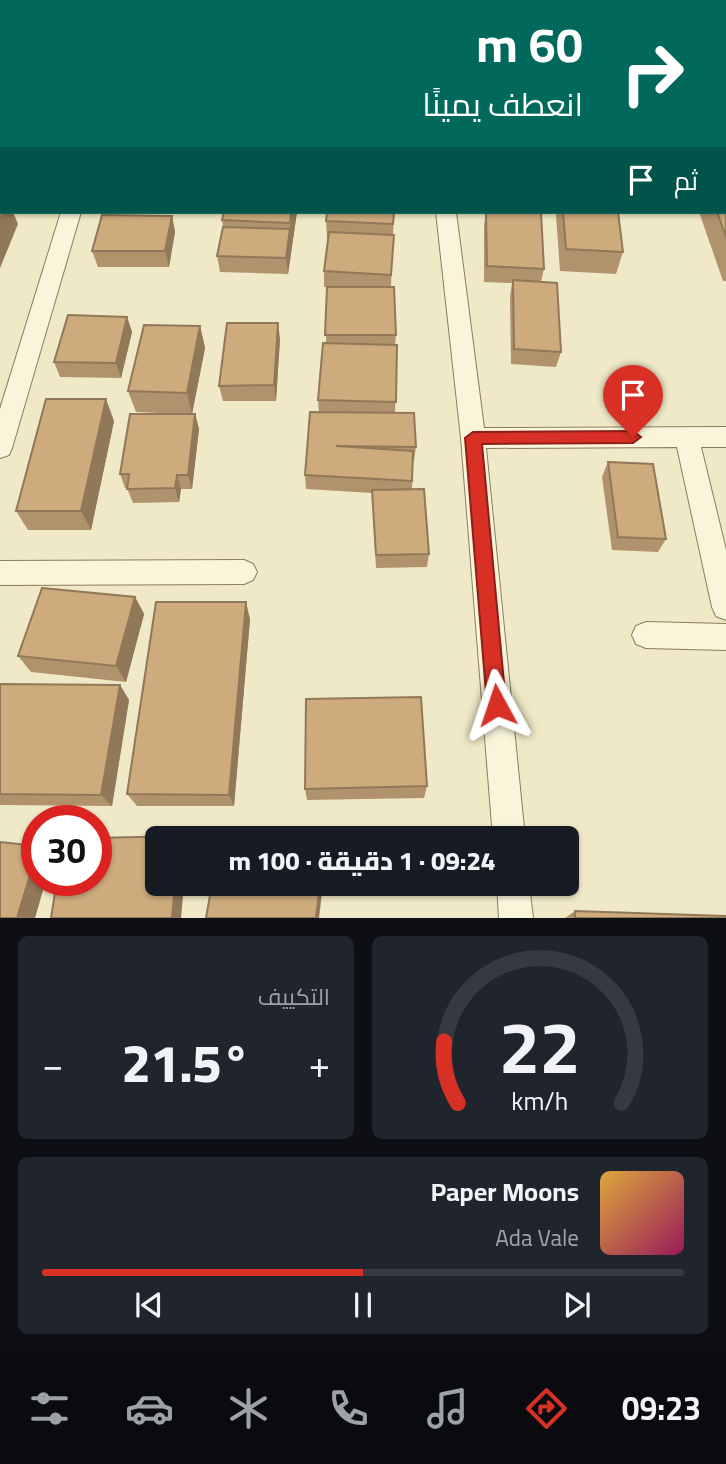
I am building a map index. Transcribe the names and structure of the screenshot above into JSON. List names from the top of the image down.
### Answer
{
  "page": {
    "turn": ["60 m", "انعطف يمينًا"],
    "then": "ثم",
    "limit": "30",
    "trip": "09:24 · 1 دقيقة · 100 m",
    "tile": "التكييف",
    "heat": ["−", "21.5°", "+"],
    "song": ["Paper Moons", "Ada Vale"],
    "tabs": "09:23",
    "gauge": ["22", "km/h"]
  }
}
